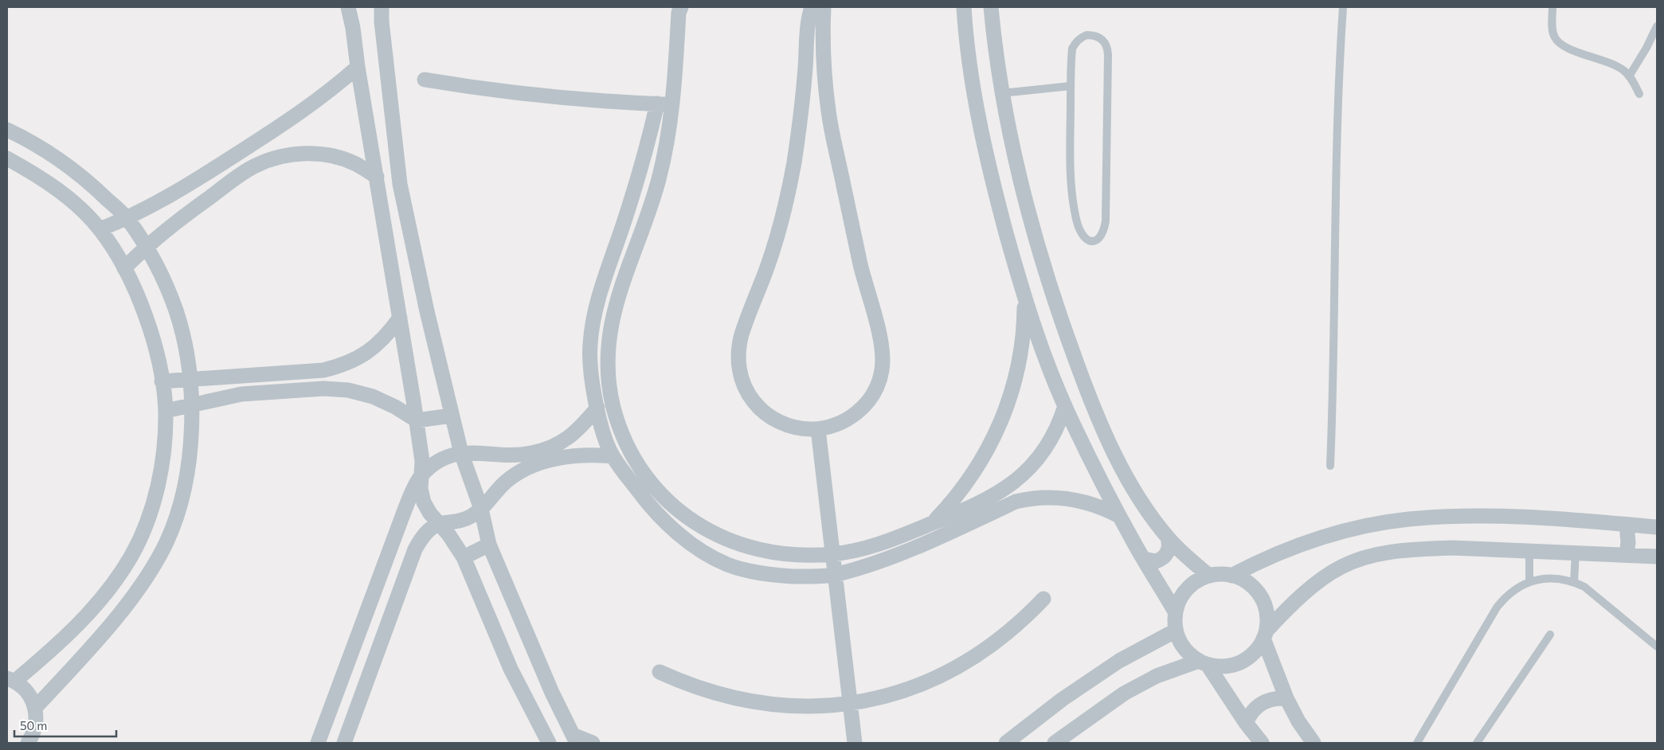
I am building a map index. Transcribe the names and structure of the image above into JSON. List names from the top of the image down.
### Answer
{
  "scale_bar": "50 m"
}
